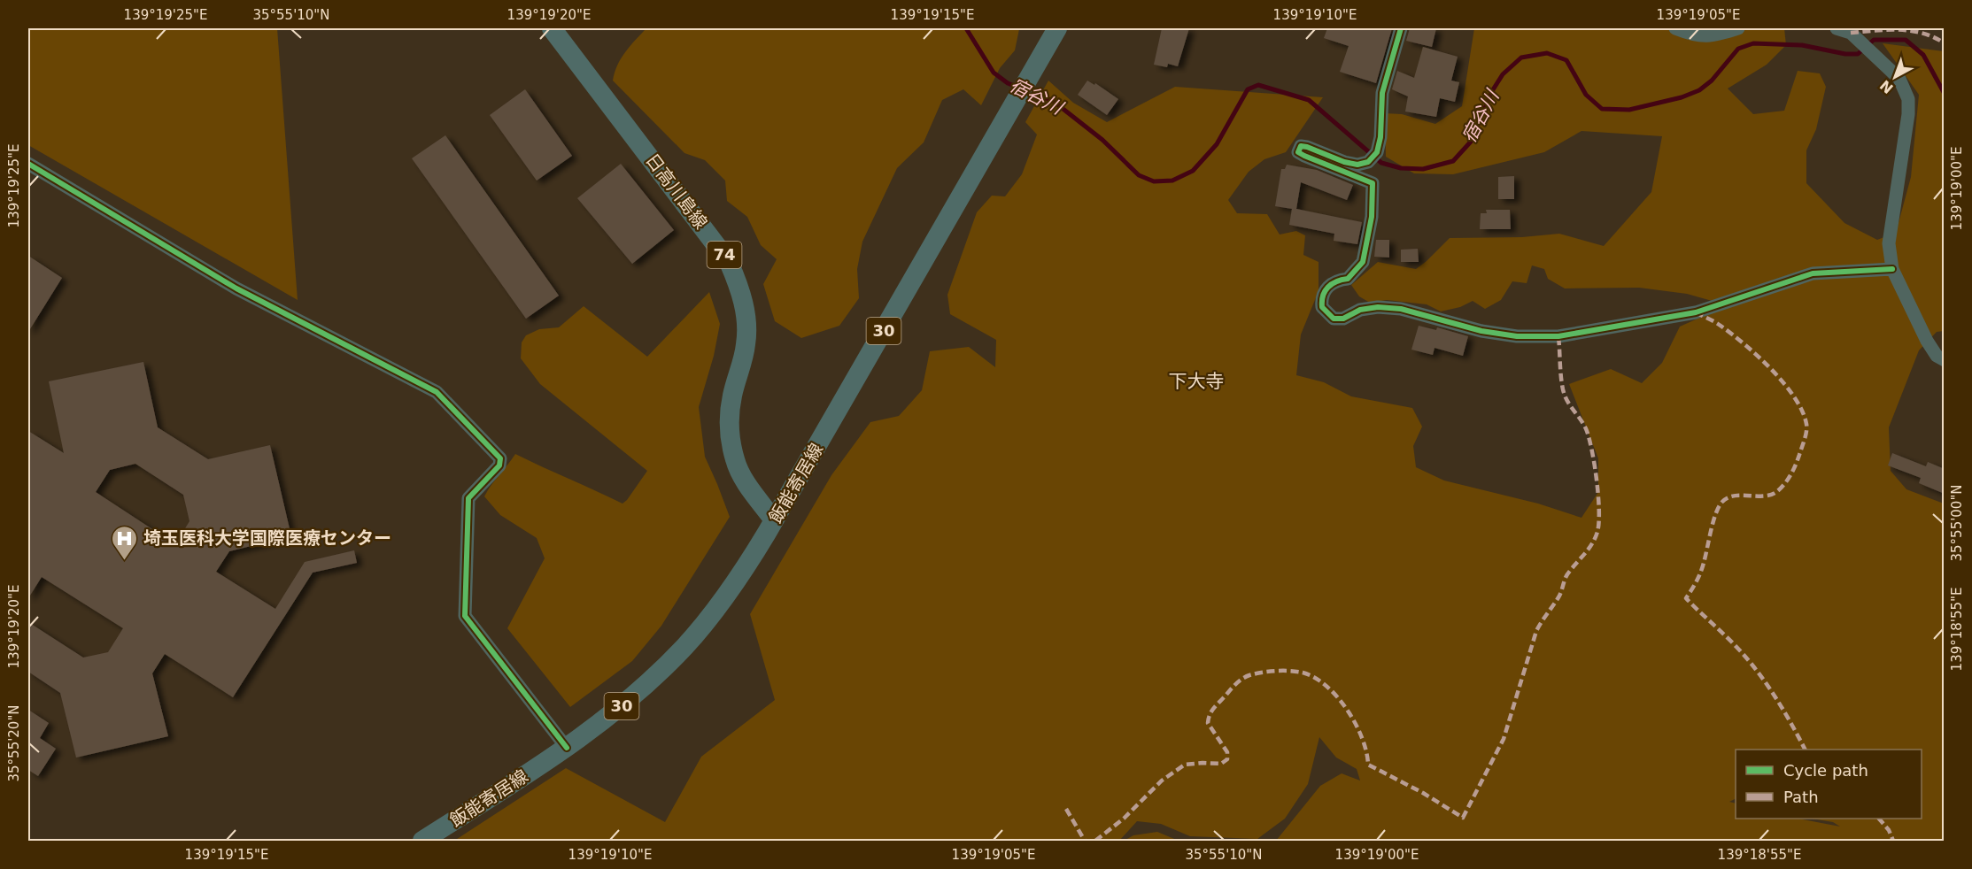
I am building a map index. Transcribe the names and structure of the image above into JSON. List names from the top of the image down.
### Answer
{
  "streets": {
    "main road": [
      "日高川島線",
      "74",
      "30",
      "飯能寄居線"
    ]
  },
  "crossings": [
    ["日高川島線", "飯能寄居線"]
  ],
  "districts": ["下大寺"],
  "water": ["宿谷川"],
  "places": {
    "hospital": ["埼玉医科大学国際医療センター"]
  },
  "legend": ["Cycle path", "Path"],
  "north": "bottom left",
  "coordinates": [
    "139°19'25\"E",
    "35°55'10\"N",
    "139°19'20\"E",
    "139°19'15\"E",
    "139°19'10\"E",
    "139°19'05\"E",
    "139°19'00\"E",
    "35°55'00\"N",
    "139°18'55\"E",
    "35°55'20\"N"
  ]
}
